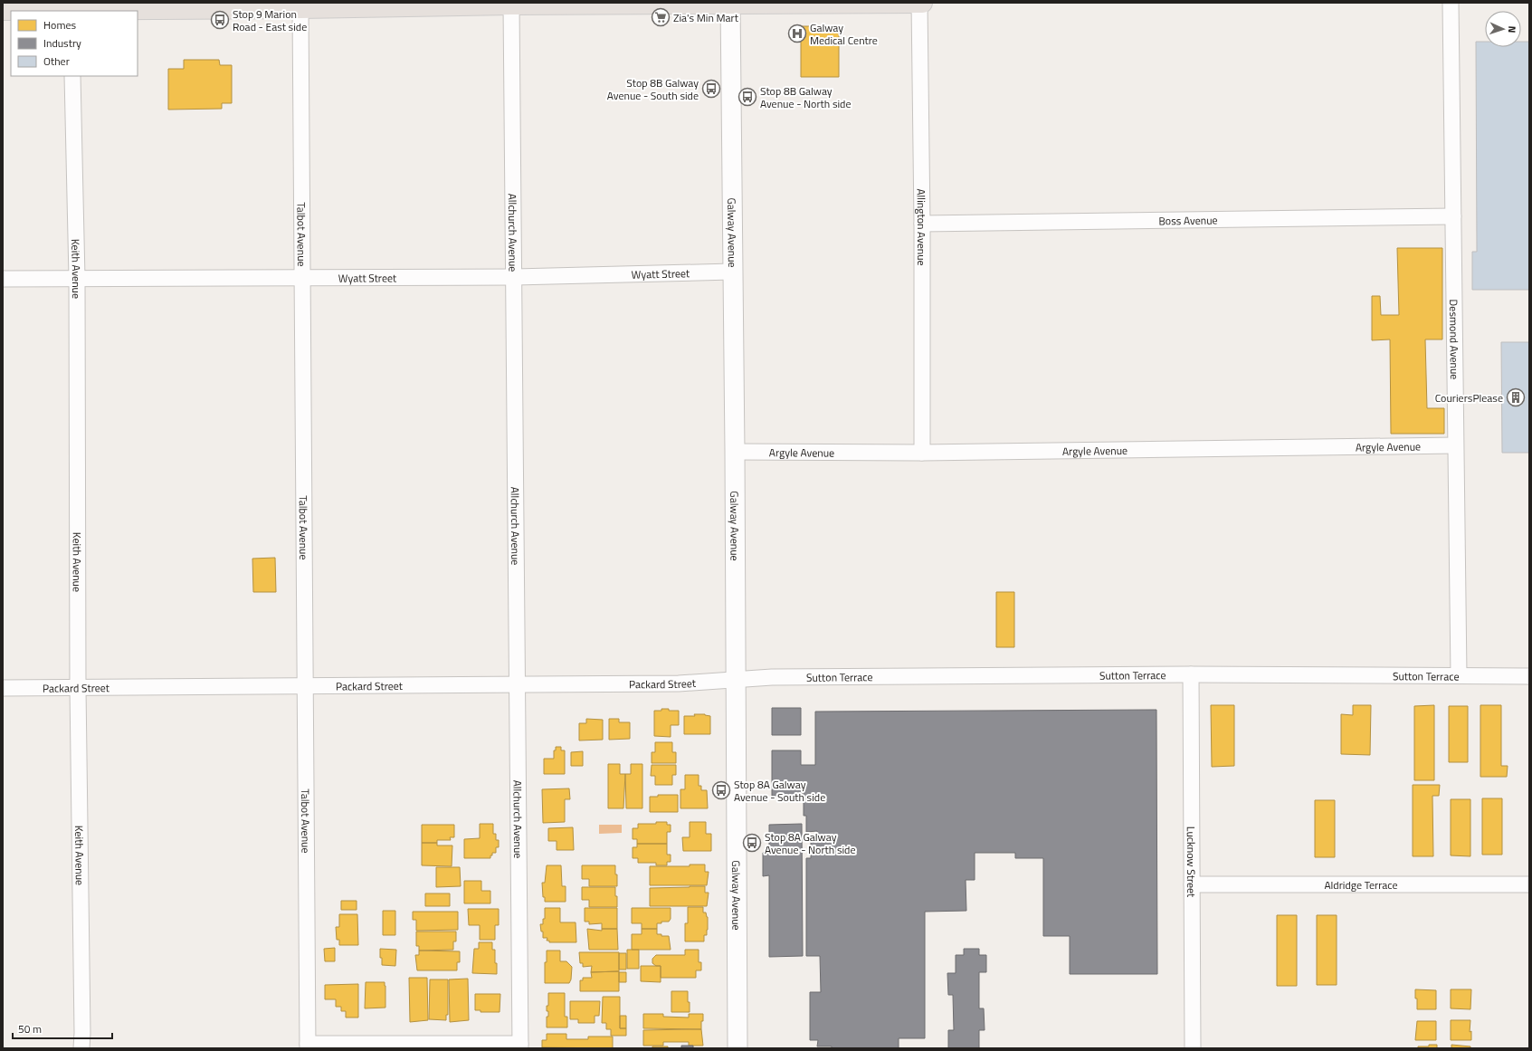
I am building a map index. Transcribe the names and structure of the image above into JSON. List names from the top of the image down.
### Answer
{
  "streets": {
    "street": [
      "Boss Avenue",
      "Allington Avenue",
      "Allchurch Avenue",
      "Galway Avenue",
      "Talbot Avenue",
      "Keith Avenue",
      "Wyatt Street",
      "Desmond Avenue",
      "Argyle Avenue",
      "Sutton Terrace",
      "Packard Street",
      "Lucknow Street",
      "Aldridge Terrace"
    ]
  },
  "crossings": [
    ["Boss Avenue", "Allington Avenue"],
    ["Boss Avenue", "Desmond Avenue"],
    ["Allington Avenue", "Argyle Avenue"],
    ["Allchurch Avenue", "Wyatt Street"],
    ["Allchurch Avenue", "Packard Street"],
    ["Galway Avenue", "Wyatt Street"],
    ["Galway Avenue", "Argyle Avenue"],
    ["Galway Avenue", "Sutton Terrace"],
    ["Galway Avenue", "Packard Street"],
    ["Talbot Avenue", "Wyatt Street"],
    ["Talbot Avenue", "Packard Street"],
    ["Keith Avenue", "Wyatt Street"],
    ["Keith Avenue", "Packard Street"],
    ["Desmond Avenue", "Argyle Avenue"],
    ["Desmond Avenue", "Sutton Terrace"],
    ["Sutton Terrace", "Packard Street"],
    ["Sutton Terrace", "Lucknow Street"],
    ["Lucknow Street", "Aldridge Terrace"]
  ],
  "places": {
    "supermarket": ["Zia's Min Mart"],
    "bus stop": [
      "Stop 9 Marion Road - East side",
      "Stop 8B Galway Avenue - South side",
      "Stop 8B Galway Avenue - North side",
      "Stop 8A Galway Avenue - South side",
      "Stop 8A Galway Avenue - North side"
    ],
    "hospital": ["Galway Medical Centre"],
    "building": ["CouriersPlease"]
  },
  "legend": ["Homes", "Industry", "Other"],
  "scale_bar": "50 m",
  "north": "right"
}
